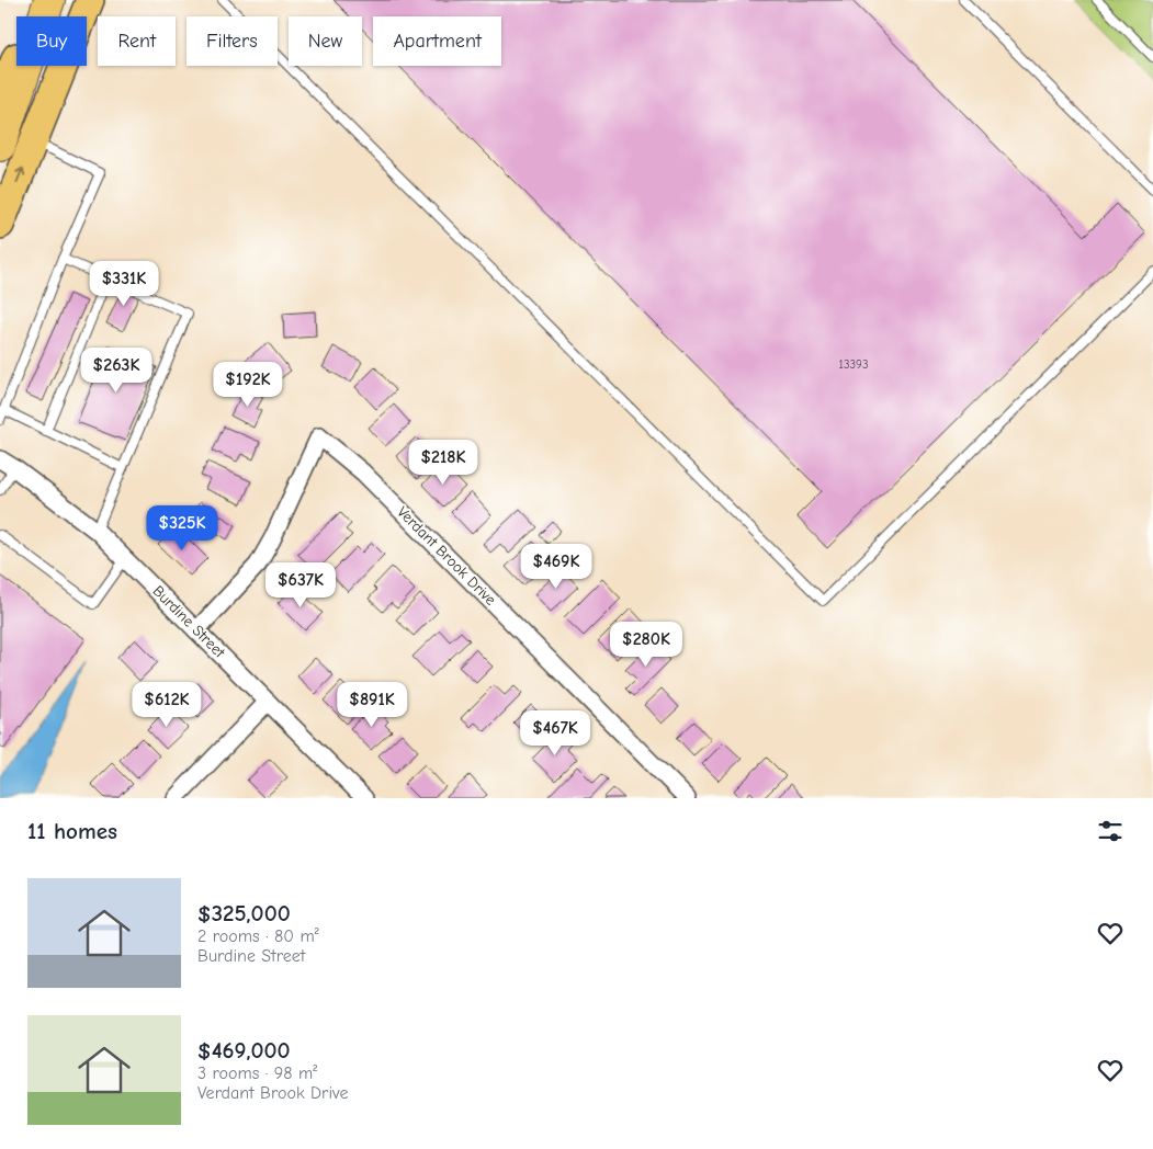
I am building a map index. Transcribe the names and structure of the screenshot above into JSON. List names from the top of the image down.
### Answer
{
  "streets": {
    "street": ["Verdant Brook Drive", "Burdine Street"]
  },
  "crossings": [
    ["Verdant Brook Drive", "Burdine Street"]
  ],
  "house_numbers": ["13393"],
  "page": {
    "chip": [
      "Buy",
      "Rent",
      "Filters",
      "New",
      "Apartment"
    ],
    "price": [
      "$331K",
      "$263K",
      "$192K",
      "$218K",
      "$325K",
      "$469K",
      "$637K",
      "$280K",
      "$612K",
      "$891K",
      "$467K"
    ],
    "heading": "11 homes",
    "list": [
      {
        "name": "$325,000",
        "note": "2 rooms · 80 m² · Burdine Street"
      },
      {
        "name": "$469,000",
        "note": "3 rooms · 98 m² · Verdant Brook Drive"
      }
    ]
  }
}
